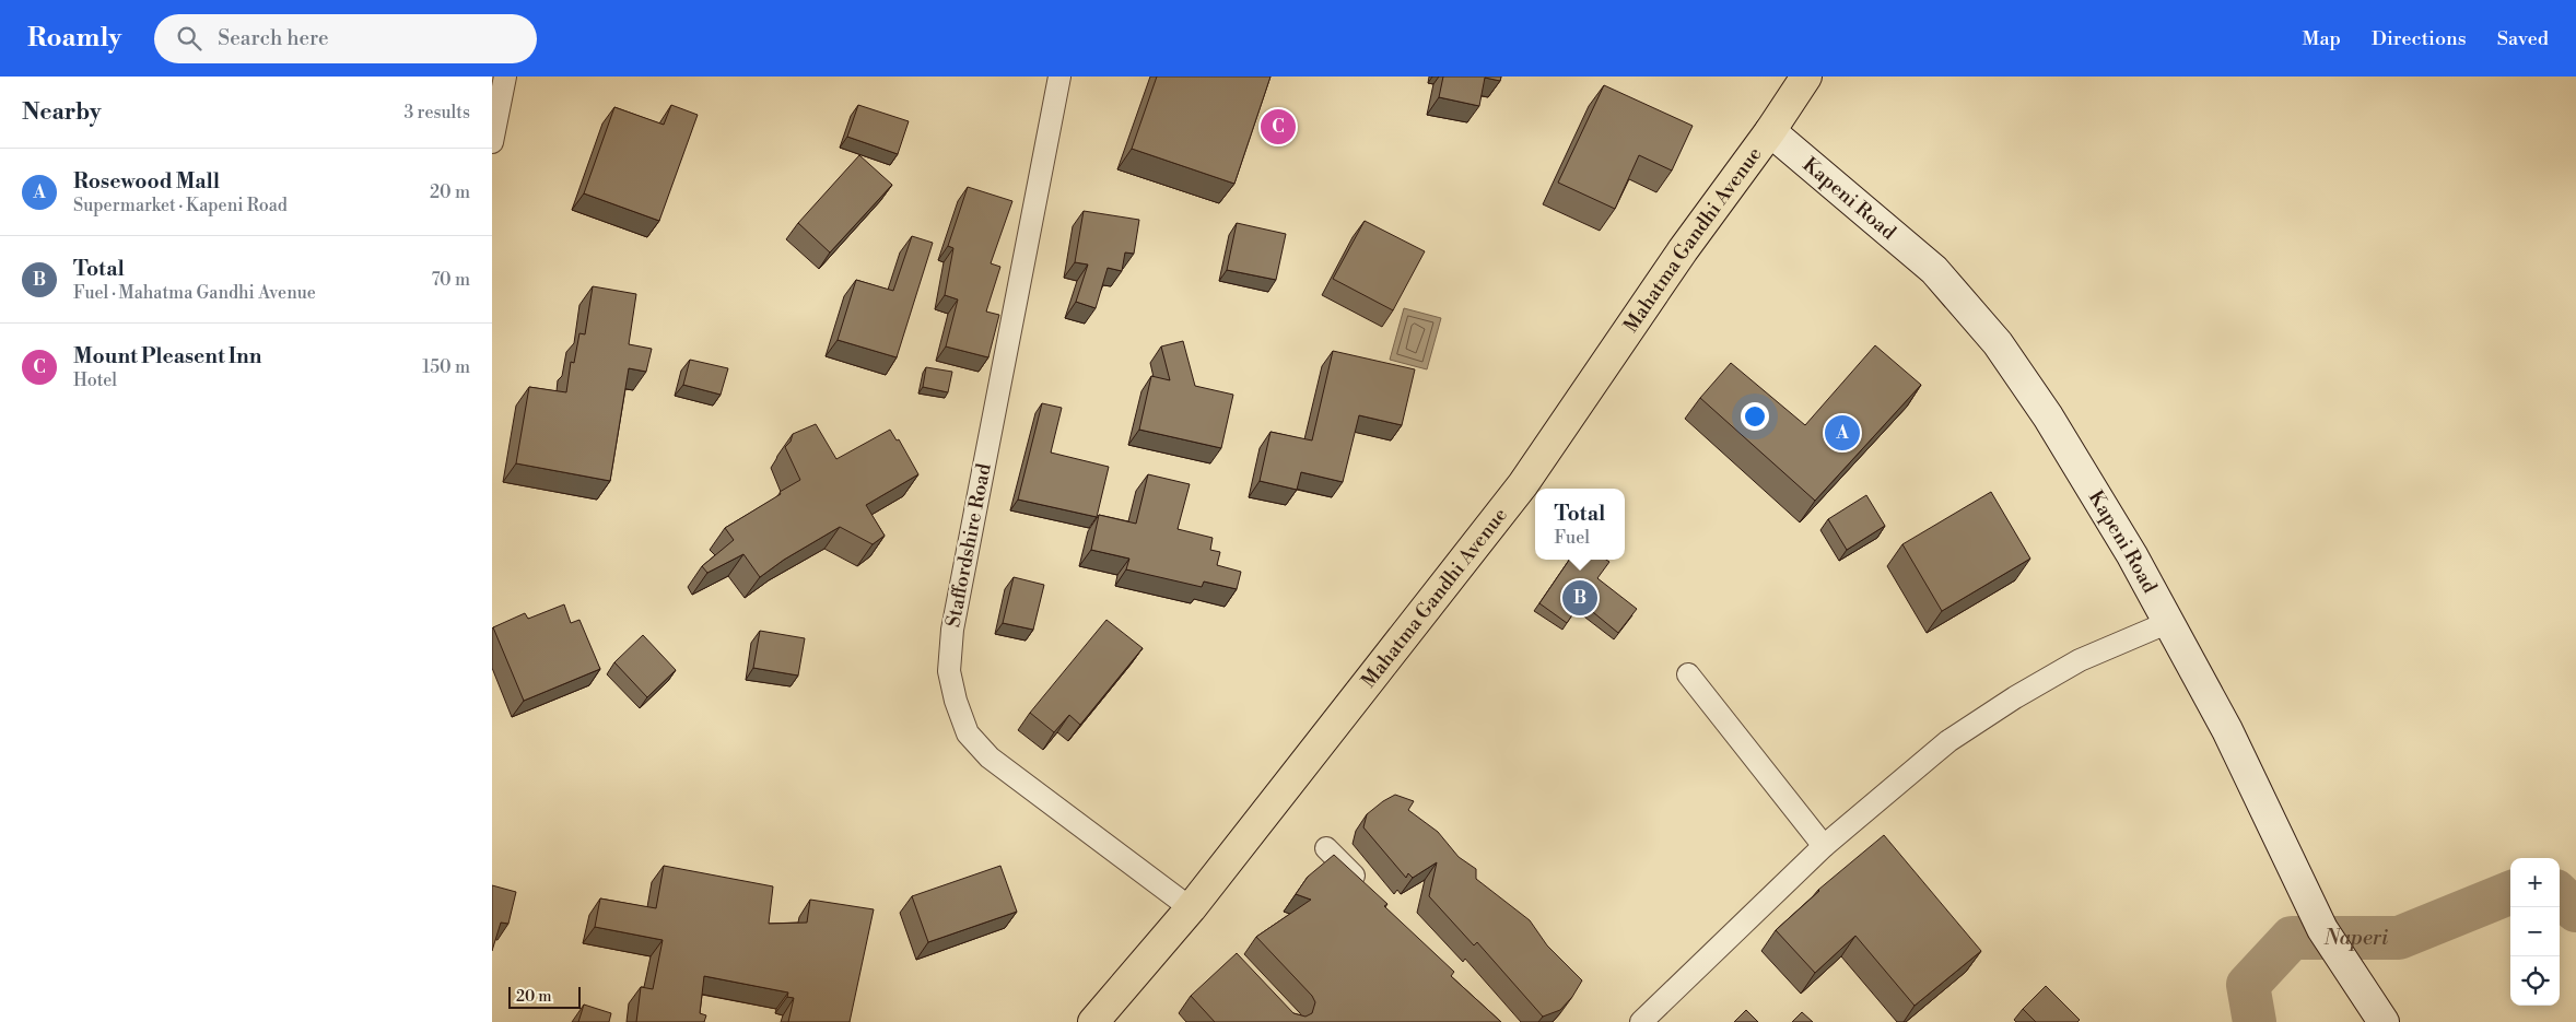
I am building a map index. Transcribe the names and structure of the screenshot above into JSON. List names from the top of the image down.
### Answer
{
  "streets": {
    "main road": ["Kapeni Road", "Mahatma Gandhi Avenue"],
    "street": ["Staffordshire Road"]
  },
  "crossings": [
    ["Kapeni Road", "Mahatma Gandhi Avenue"],
    ["Mahatma Gandhi Avenue", "Staffordshire Road"]
  ],
  "water": ["Naperi"],
  "scale_bar": "20 m",
  "page": {
    "header": "Roamly",
    "search": "Search here",
    "nav": ["Map", "Directions", "Saved"],
    "heading": ["Nearby", "3 results"],
    "pins": ["C", "A", "B"],
    "list": [
      {
        "mark": "A",
        "name": "Rosewood Mall",
        "note": "Supermarket · Kapeni Road",
        "value": "20 m"
      },
      {
        "mark": "B",
        "name": "Total",
        "note": "Fuel · Mahatma Gandhi Avenue",
        "value": "70 m"
      },
      {
        "mark": "C",
        "name": "Mount Pleasent Inn",
        "note": "Hotel",
        "value": "150 m"
      }
    ],
    "popup": ["Total", "Fuel"],
    "map_buttons": ["+", "−"],
    "scale": "20 m"
  }
}
